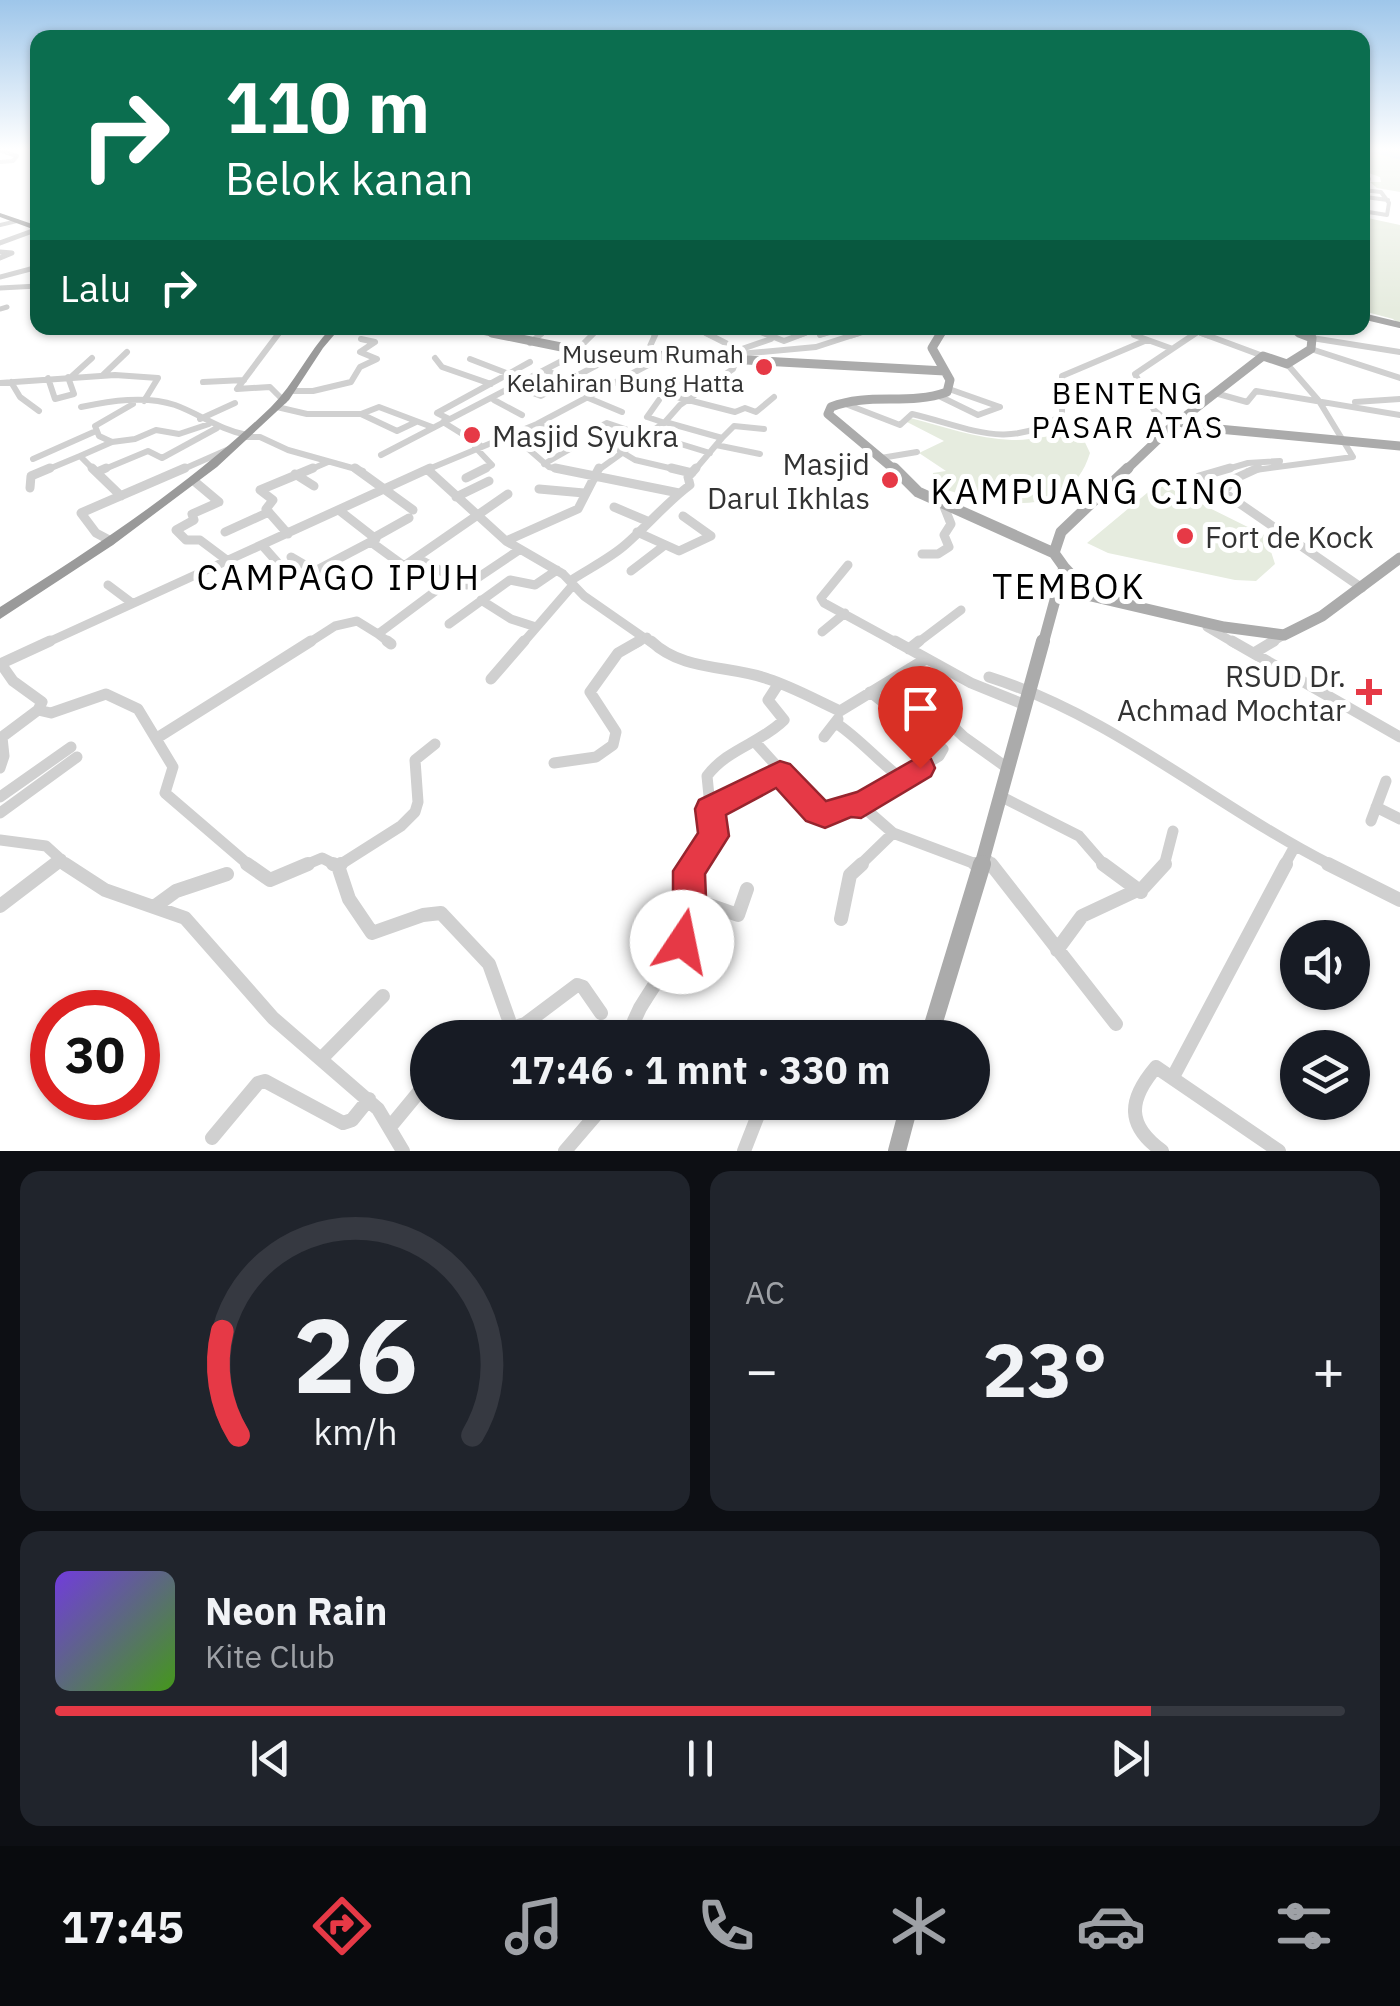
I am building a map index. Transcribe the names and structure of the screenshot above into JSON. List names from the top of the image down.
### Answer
{
  "districts": [
    "BENTENG PASAR ATAS",
    "KAMPUANG CINO",
    "CAMPAGO IPUH",
    "TEMBOK"
  ],
  "places": {
    "other": [
      "Museum Rumah Kelahiran Bung Hatta",
      "Masjid Syukra",
      "Masjid Darul Ikhlas",
      "Fort de Kock"
    ],
    "health": ["RSUD Dr. Achmad Mochtar"]
  },
  "page": {
    "turn": ["110 m", "Belok kanan"],
    "then": "Lalu",
    "limit": "30",
    "trip": "17:46 · 1 mnt · 330 m",
    "tile": "AC",
    "heat": ["−", "23°", "+"],
    "song": ["Neon Rain", "Kite Club"],
    "tabs": "17:45",
    "gauge": ["26", "km/h"]
  }
}
